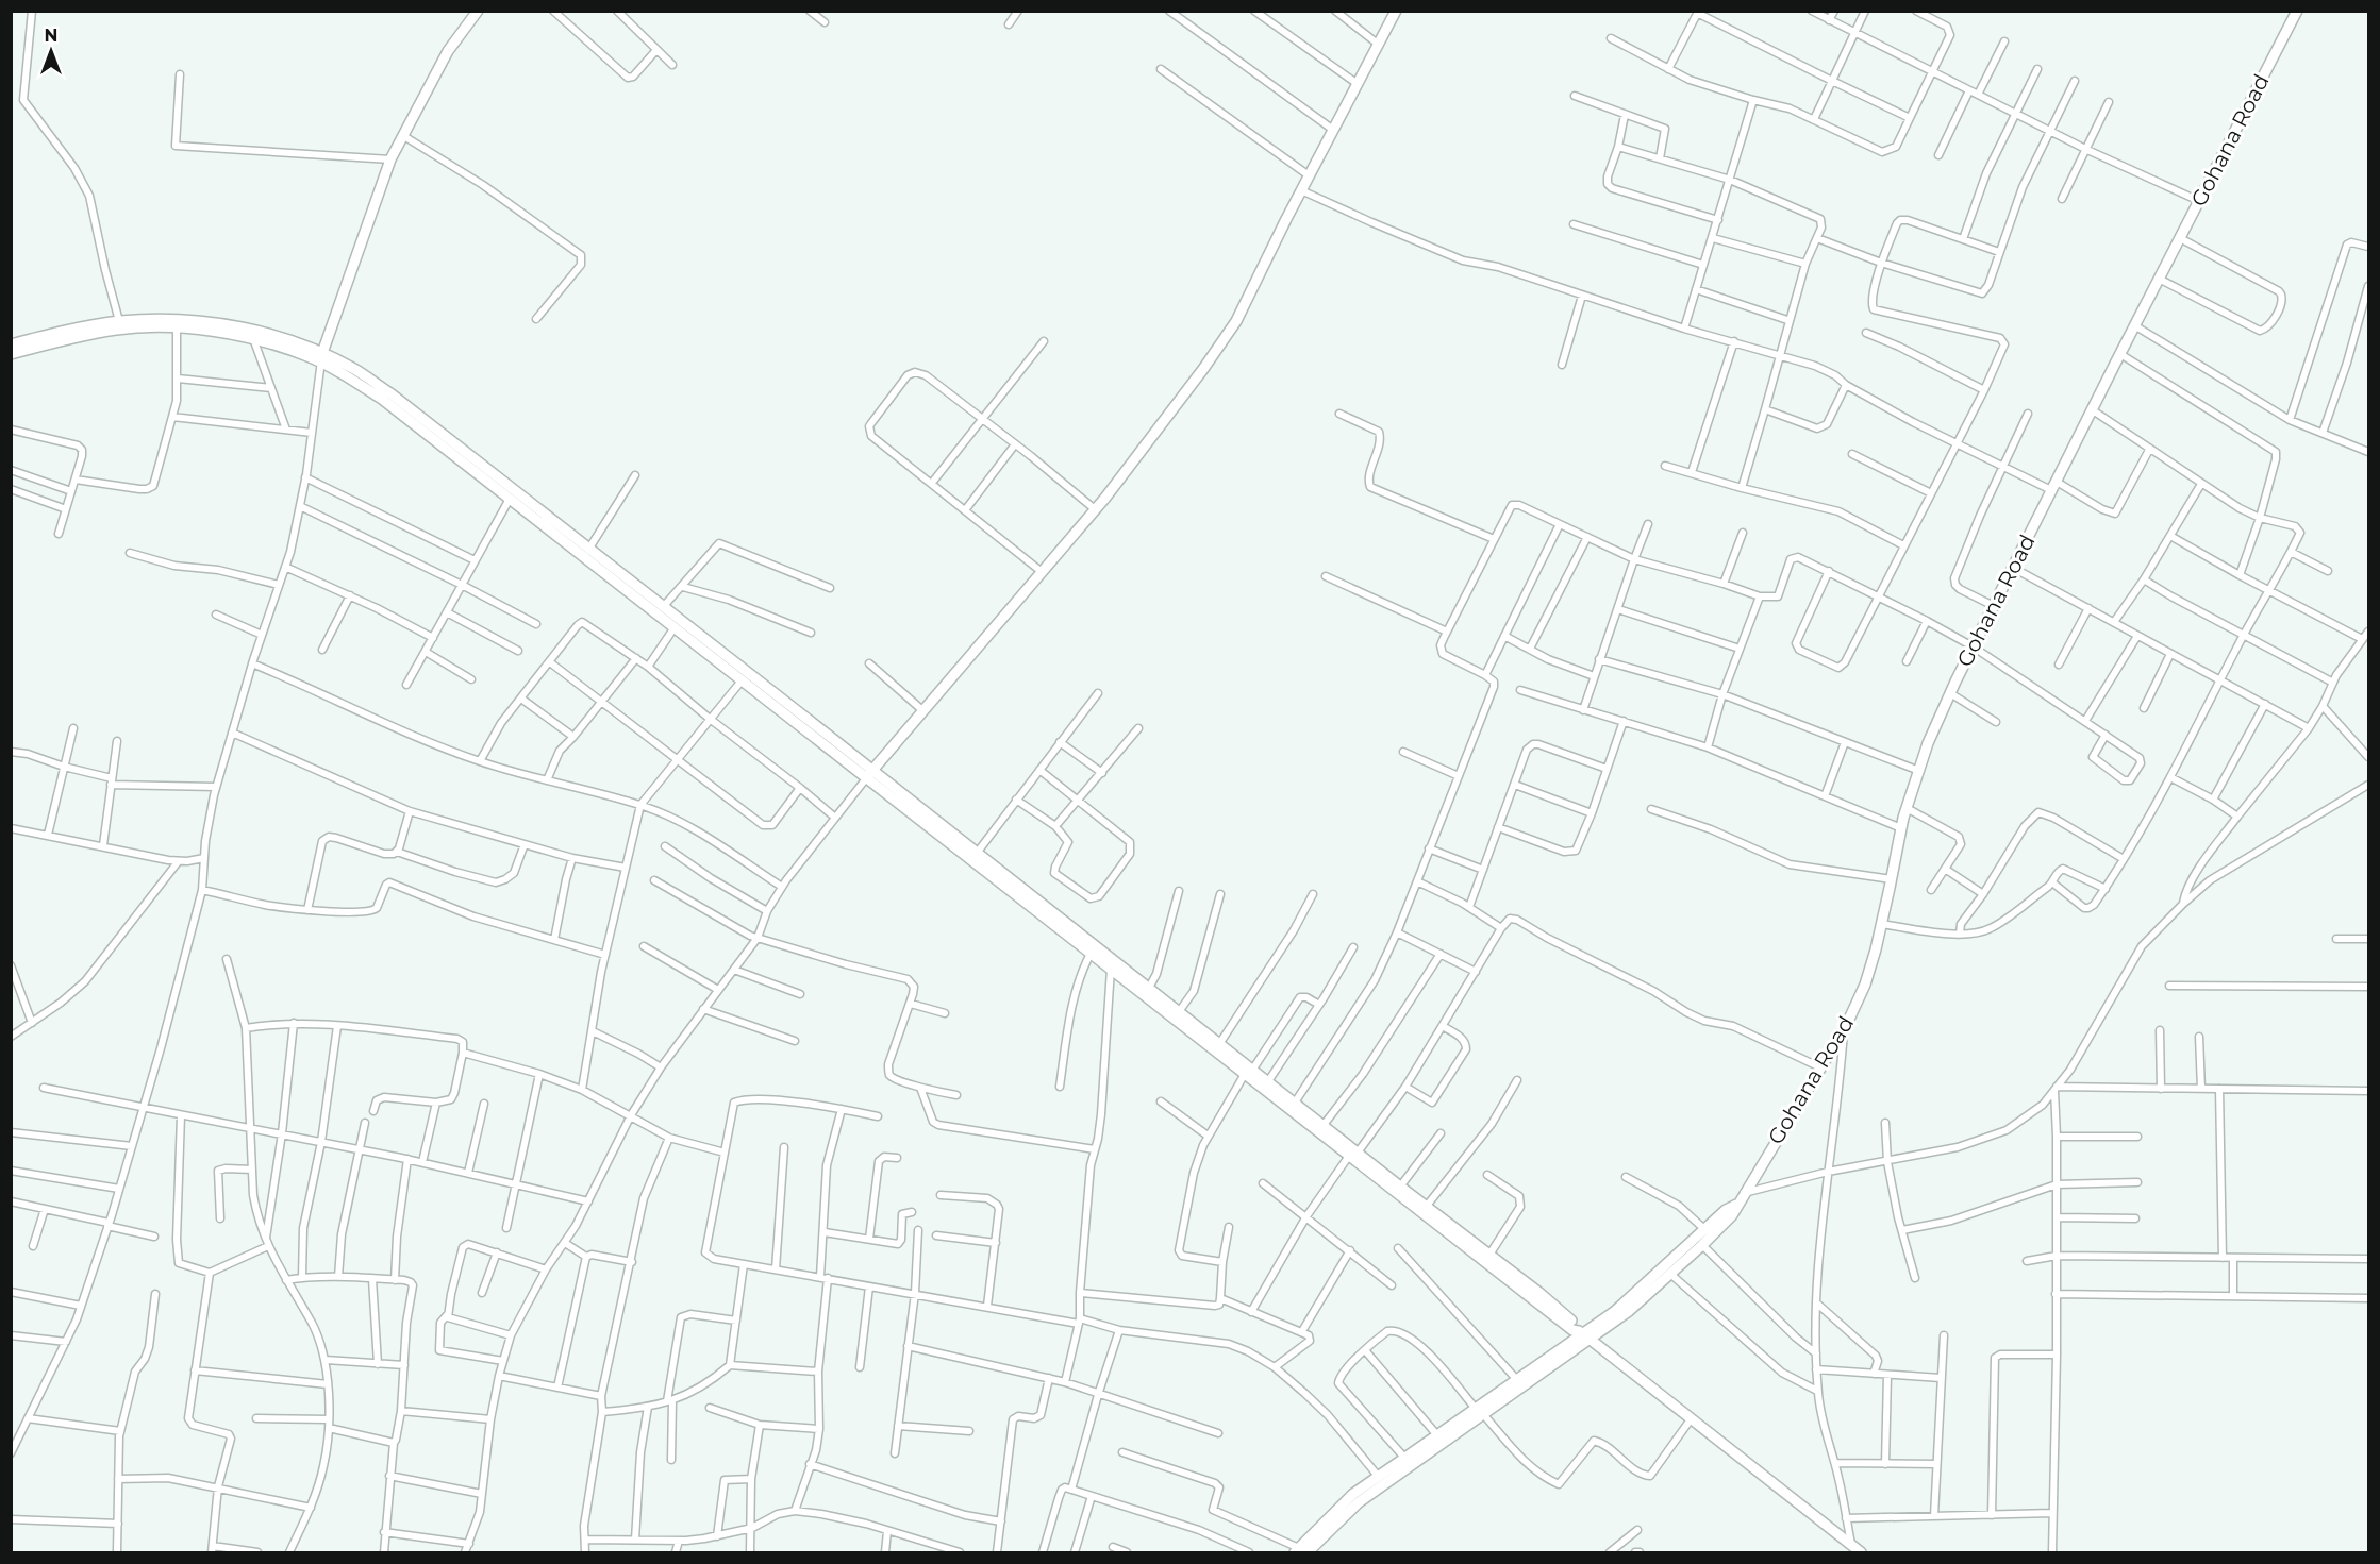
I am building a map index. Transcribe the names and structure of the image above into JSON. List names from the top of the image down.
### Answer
{
  "streets": {
    "main road": ["Gohana Road"]
  },
  "north": "top"
}
